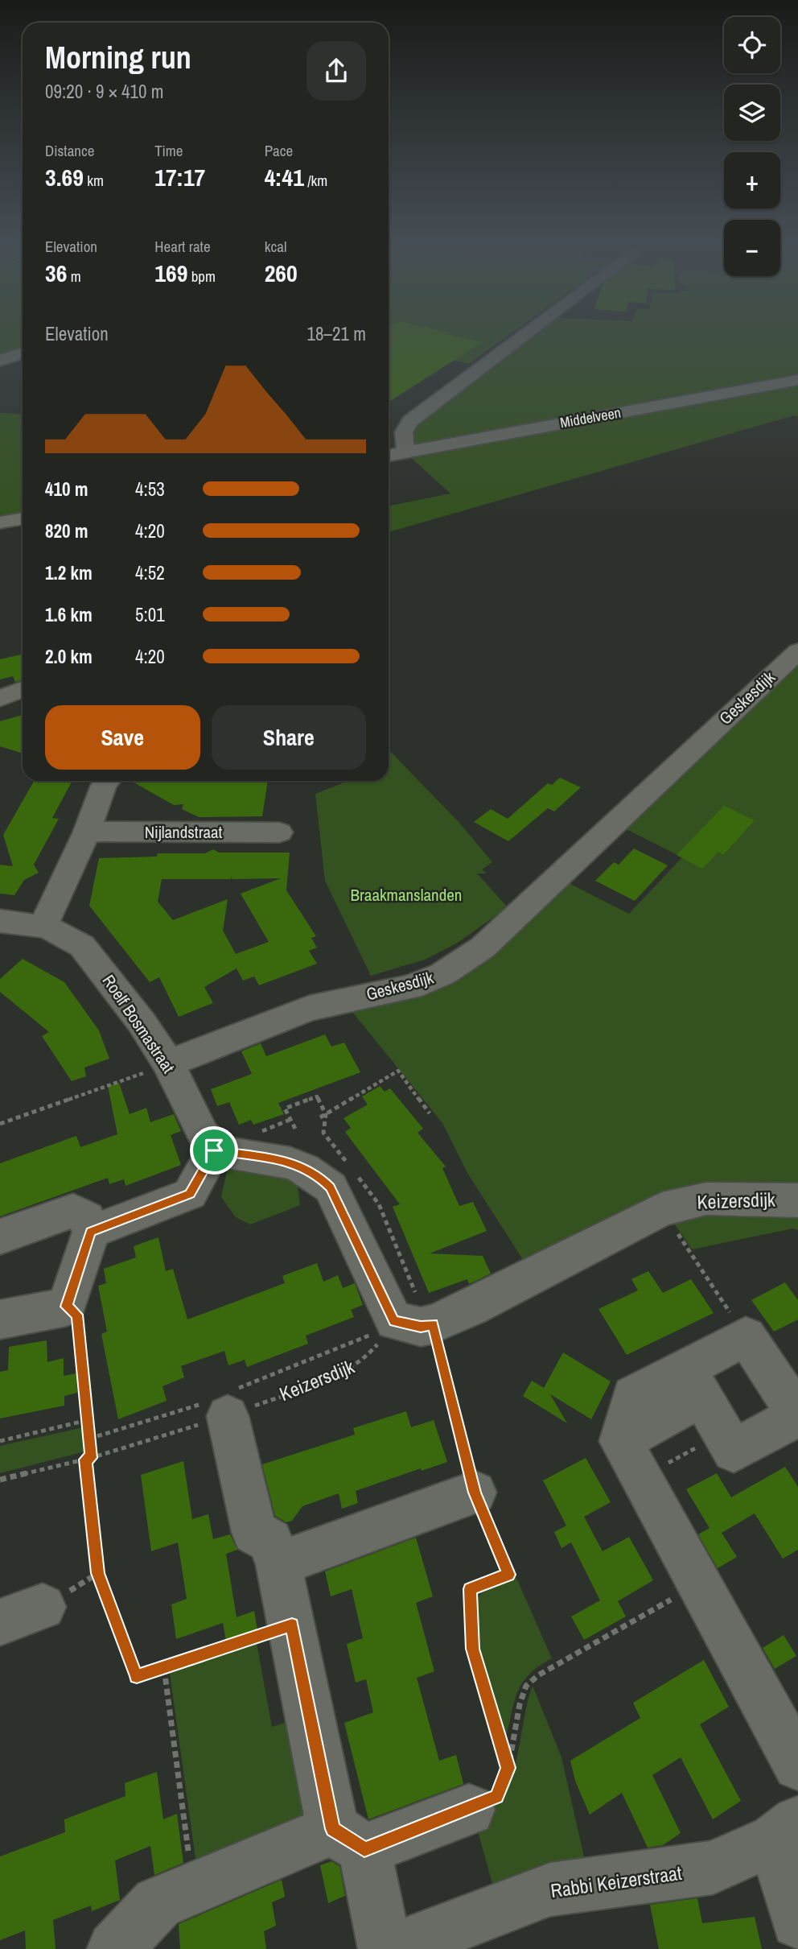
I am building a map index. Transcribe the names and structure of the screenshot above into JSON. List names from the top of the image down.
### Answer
{
  "streets": {
    "street": [
      "Middelveen",
      "Geskesdijk",
      "Nijlandstraat",
      "Roelf Bosmastraat",
      "Keizersdijk",
      "Rabbi Keizerstraat"
    ]
  },
  "crossings": [
    ["Geskesdijk", "Roelf Bosmastraat"]
  ],
  "parks": ["Braakmanslanden"],
  "page": {
    "map_buttons": ["+", "−"],
    "heading": ["Morning run", "09:20 · 9 × 410 m"],
    "stats": [
      ["Distance", "3.69 km"],
      ["Time", "17:17"],
      ["Pace", "4:41 /km"],
      ["Elevation", "36 m"],
      ["Heart rate", "169 bpm"],
      ["kcal", "260"]
    ],
    "chart": ["Elevation", "18–21 m"],
    "list": [
      {
        "name": "410 m",
        "note": "4:53"
      },
      {
        "name": "820 m",
        "note": "4:20"
      },
      {
        "name": "1.2 km",
        "note": "4:52"
      },
      {
        "name": "1.6 km",
        "note": "5:01"
      },
      {
        "name": "2.0 km",
        "note": "4:20"
      }
    ],
    "buttons": ["Save", "Share"]
  }
}
